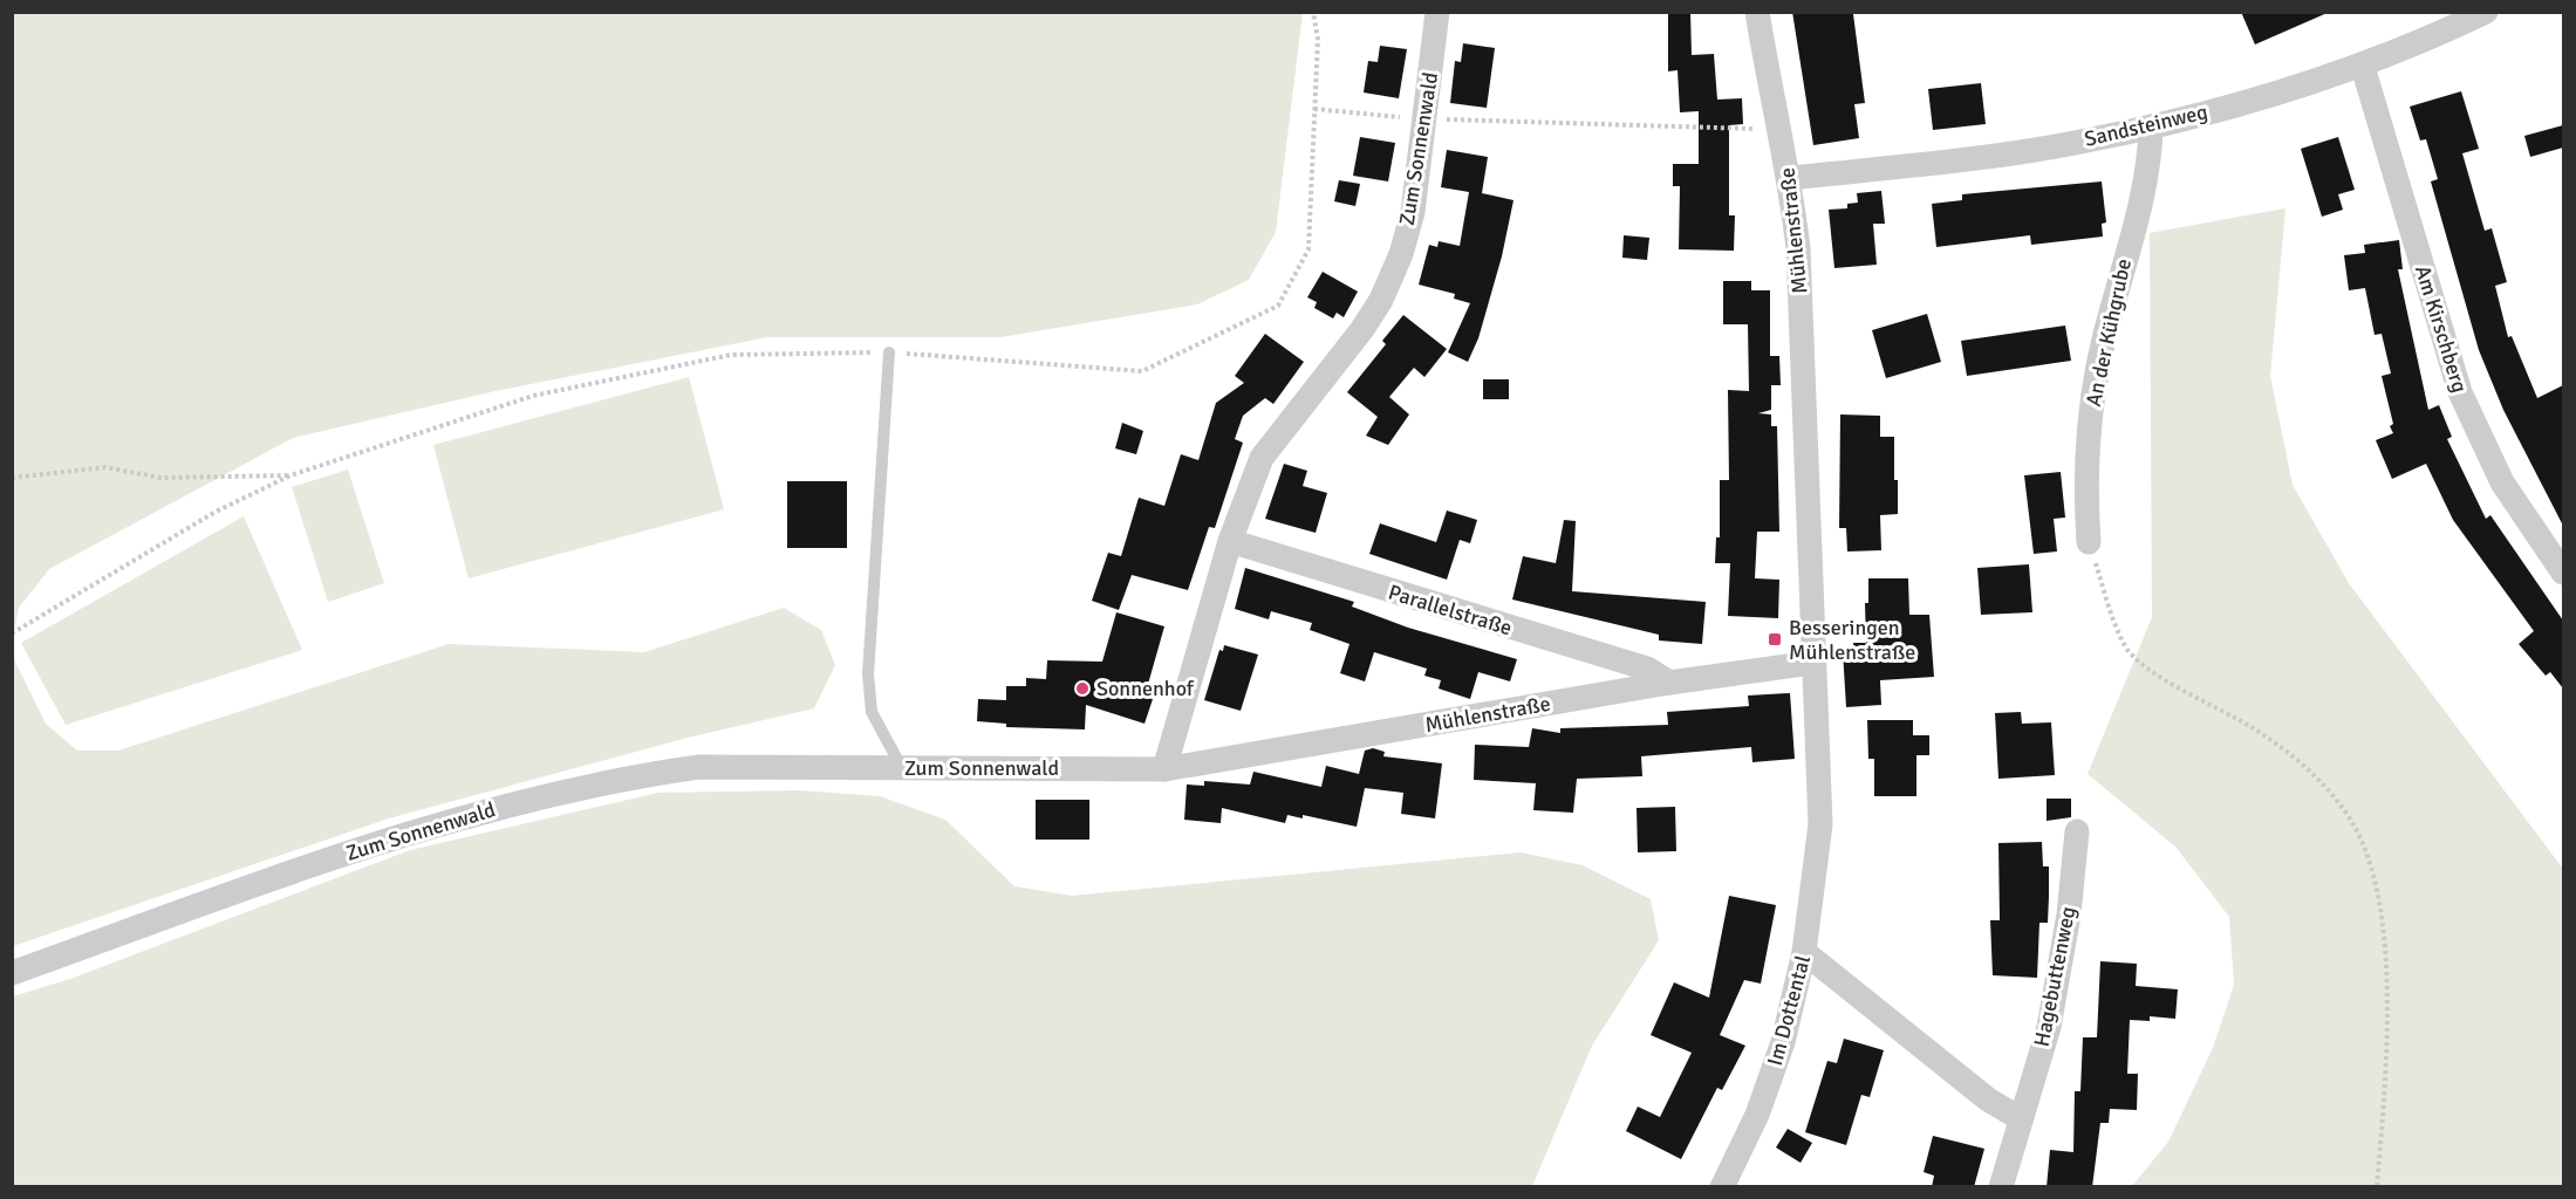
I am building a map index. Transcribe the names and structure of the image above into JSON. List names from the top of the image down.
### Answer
{
  "streets": {
    "street": [
      "Sandsteinweg",
      "Zum Sonnenwald",
      "Mühlenstraße",
      "Am Kirschberg",
      "An der Kühgrube",
      "Parallelstraße",
      "Hagebuttenweg",
      "Im Dottental"
    ]
  },
  "crossings": [
    ["Sandsteinweg", "Mühlenstraße"],
    ["Sandsteinweg", "Am Kirschberg"],
    ["Sandsteinweg", "An der Kühgrube"],
    ["Zum Sonnenwald", "Mühlenstraße"],
    ["Zum Sonnenwald", "Parallelstraße"],
    ["Mühlenstraße", "Parallelstraße"],
    ["Mühlenstraße", "Im Dottental"]
  ],
  "places": {
    "transit": ["Besseringen Mühlenstraße"],
    "other": ["Sonnenhof"]
  }
}
